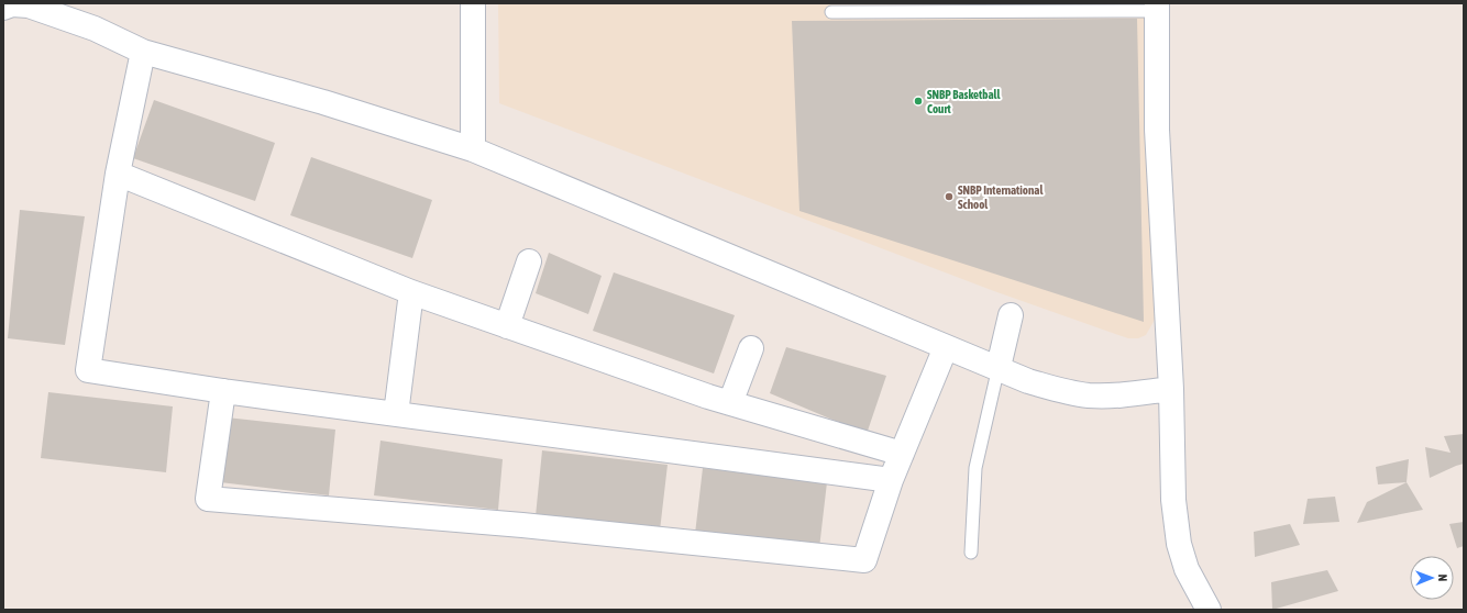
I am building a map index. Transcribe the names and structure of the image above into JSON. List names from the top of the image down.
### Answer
{
  "places": ["SNBP Basketball Court", "SNBP International School"],
  "north": "right"
}
